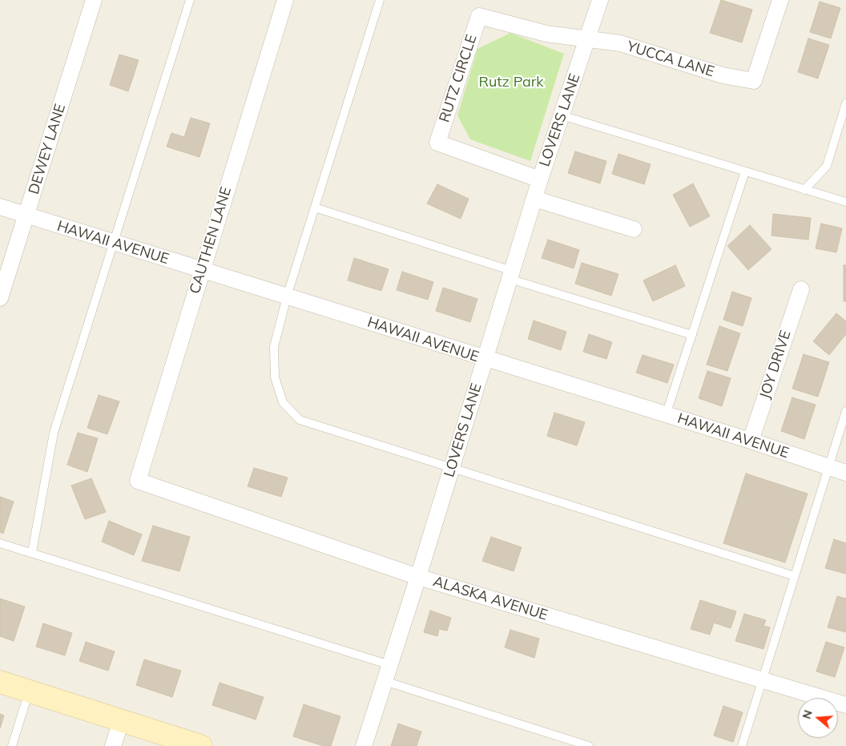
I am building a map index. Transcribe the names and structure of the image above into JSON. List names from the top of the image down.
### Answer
{
  "streets": {
    "street": [
      "YUCCA LANE",
      "RUTZ CIRCLE",
      "LOVERS LANE",
      "DEWEY LANE",
      "CAUTHEN LANE",
      "HAWAII AVENUE",
      "JOY DRIVE",
      "ALASKA AVENUE"
    ]
  },
  "crossings": [
    ["YUCCA LANE", "RUTZ CIRCLE"],
    ["YUCCA LANE", "LOVERS LANE"],
    ["RUTZ CIRCLE", "LOVERS LANE"],
    ["LOVERS LANE", "HAWAII AVENUE"],
    ["LOVERS LANE", "ALASKA AVENUE"],
    ["DEWEY LANE", "HAWAII AVENUE"],
    ["CAUTHEN LANE", "HAWAII AVENUE"],
    ["CAUTHEN LANE", "ALASKA AVENUE"],
    ["HAWAII AVENUE", "JOY DRIVE"]
  ],
  "parks": ["Rutz Park"],
  "north": "left"
}
